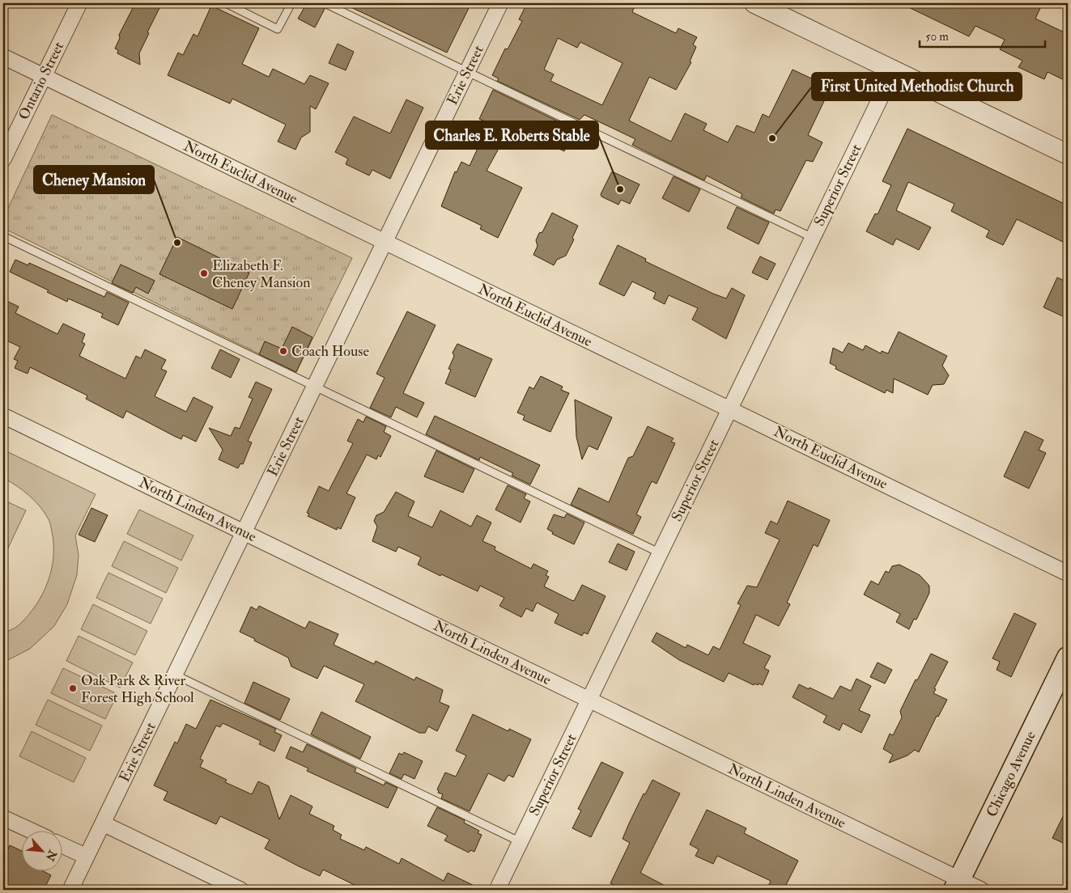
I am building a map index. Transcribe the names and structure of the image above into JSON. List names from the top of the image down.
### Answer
{
  "streets": {
    "main road": ["Chicago Avenue"],
    "street": [
      "Erie Street",
      "Ontario Street",
      "North Euclid Avenue",
      "Superior Street",
      "North Linden Avenue"
    ]
  },
  "crossings": [
    ["Erie Street", "North Euclid Avenue"],
    ["Erie Street", "North Linden Avenue"],
    ["Ontario Street", "North Euclid Avenue"],
    ["North Euclid Avenue", "Superior Street"],
    ["Superior Street", "North Linden Avenue"],
    ["North Linden Avenue", "Chicago Avenue"]
  ],
  "places": [
    "First United Methodist Church",
    "Charles E. Roberts Stable",
    "Cheney Mansion",
    "Elizabeth F. Cheney Mansion",
    "Coach House",
    "Oak Park & River Forest High School"
  ],
  "scale_bar": "50 m",
  "north": "bottom right"
}
